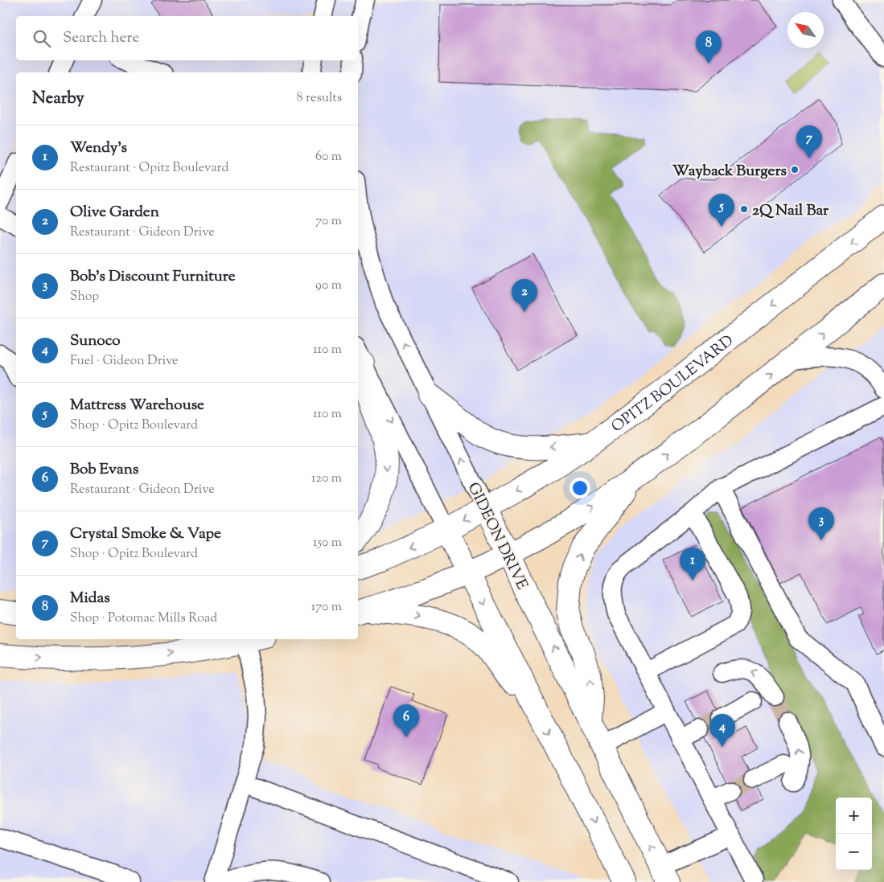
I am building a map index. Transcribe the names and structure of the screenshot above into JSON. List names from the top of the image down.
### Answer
{
  "streets": {
    "main road": ["OPITZ BOULEVARD", "GIDEON DRIVE"]
  },
  "crossings": [
    ["OPITZ BOULEVARD", "GIDEON DRIVE"]
  ],
  "places": ["Wayback Burgers", "2Q Nail Bar"],
  "north": "top left",
  "page": {
    "search": "Search here",
    "pins": [
      "8",
      "7",
      "5",
      "2",
      "3",
      "1",
      "6",
      "4"
    ],
    "heading": ["Nearby", "8 results"],
    "list": [
      {
        "mark": "1",
        "name": "Wendy's",
        "note": "Restaurant · Opitz Boulevard",
        "value": "60 m"
      },
      {
        "mark": "2",
        "name": "Olive Garden",
        "note": "Restaurant · Gideon Drive",
        "value": "70 m"
      },
      {
        "mark": "3",
        "name": "Bob's Discount Furniture",
        "note": "Shop",
        "value": "90 m"
      },
      {
        "mark": "4",
        "name": "Sunoco",
        "note": "Fuel · Gideon Drive",
        "value": "110 m"
      },
      {
        "mark": "5",
        "name": "Mattress Warehouse",
        "note": "Shop · Opitz Boulevard",
        "value": "110 m"
      },
      {
        "mark": "6",
        "name": "Bob Evans",
        "note": "Restaurant · Gideon Drive",
        "value": "120 m"
      },
      {
        "mark": "7",
        "name": "Crystal Smoke & Vape",
        "note": "Shop · Opitz Boulevard",
        "value": "150 m"
      },
      {
        "mark": "8",
        "name": "Midas",
        "note": "Shop · Potomac Mills Road",
        "value": "170 m"
      }
    ],
    "map_buttons": ["+", "−"]
  }
}
